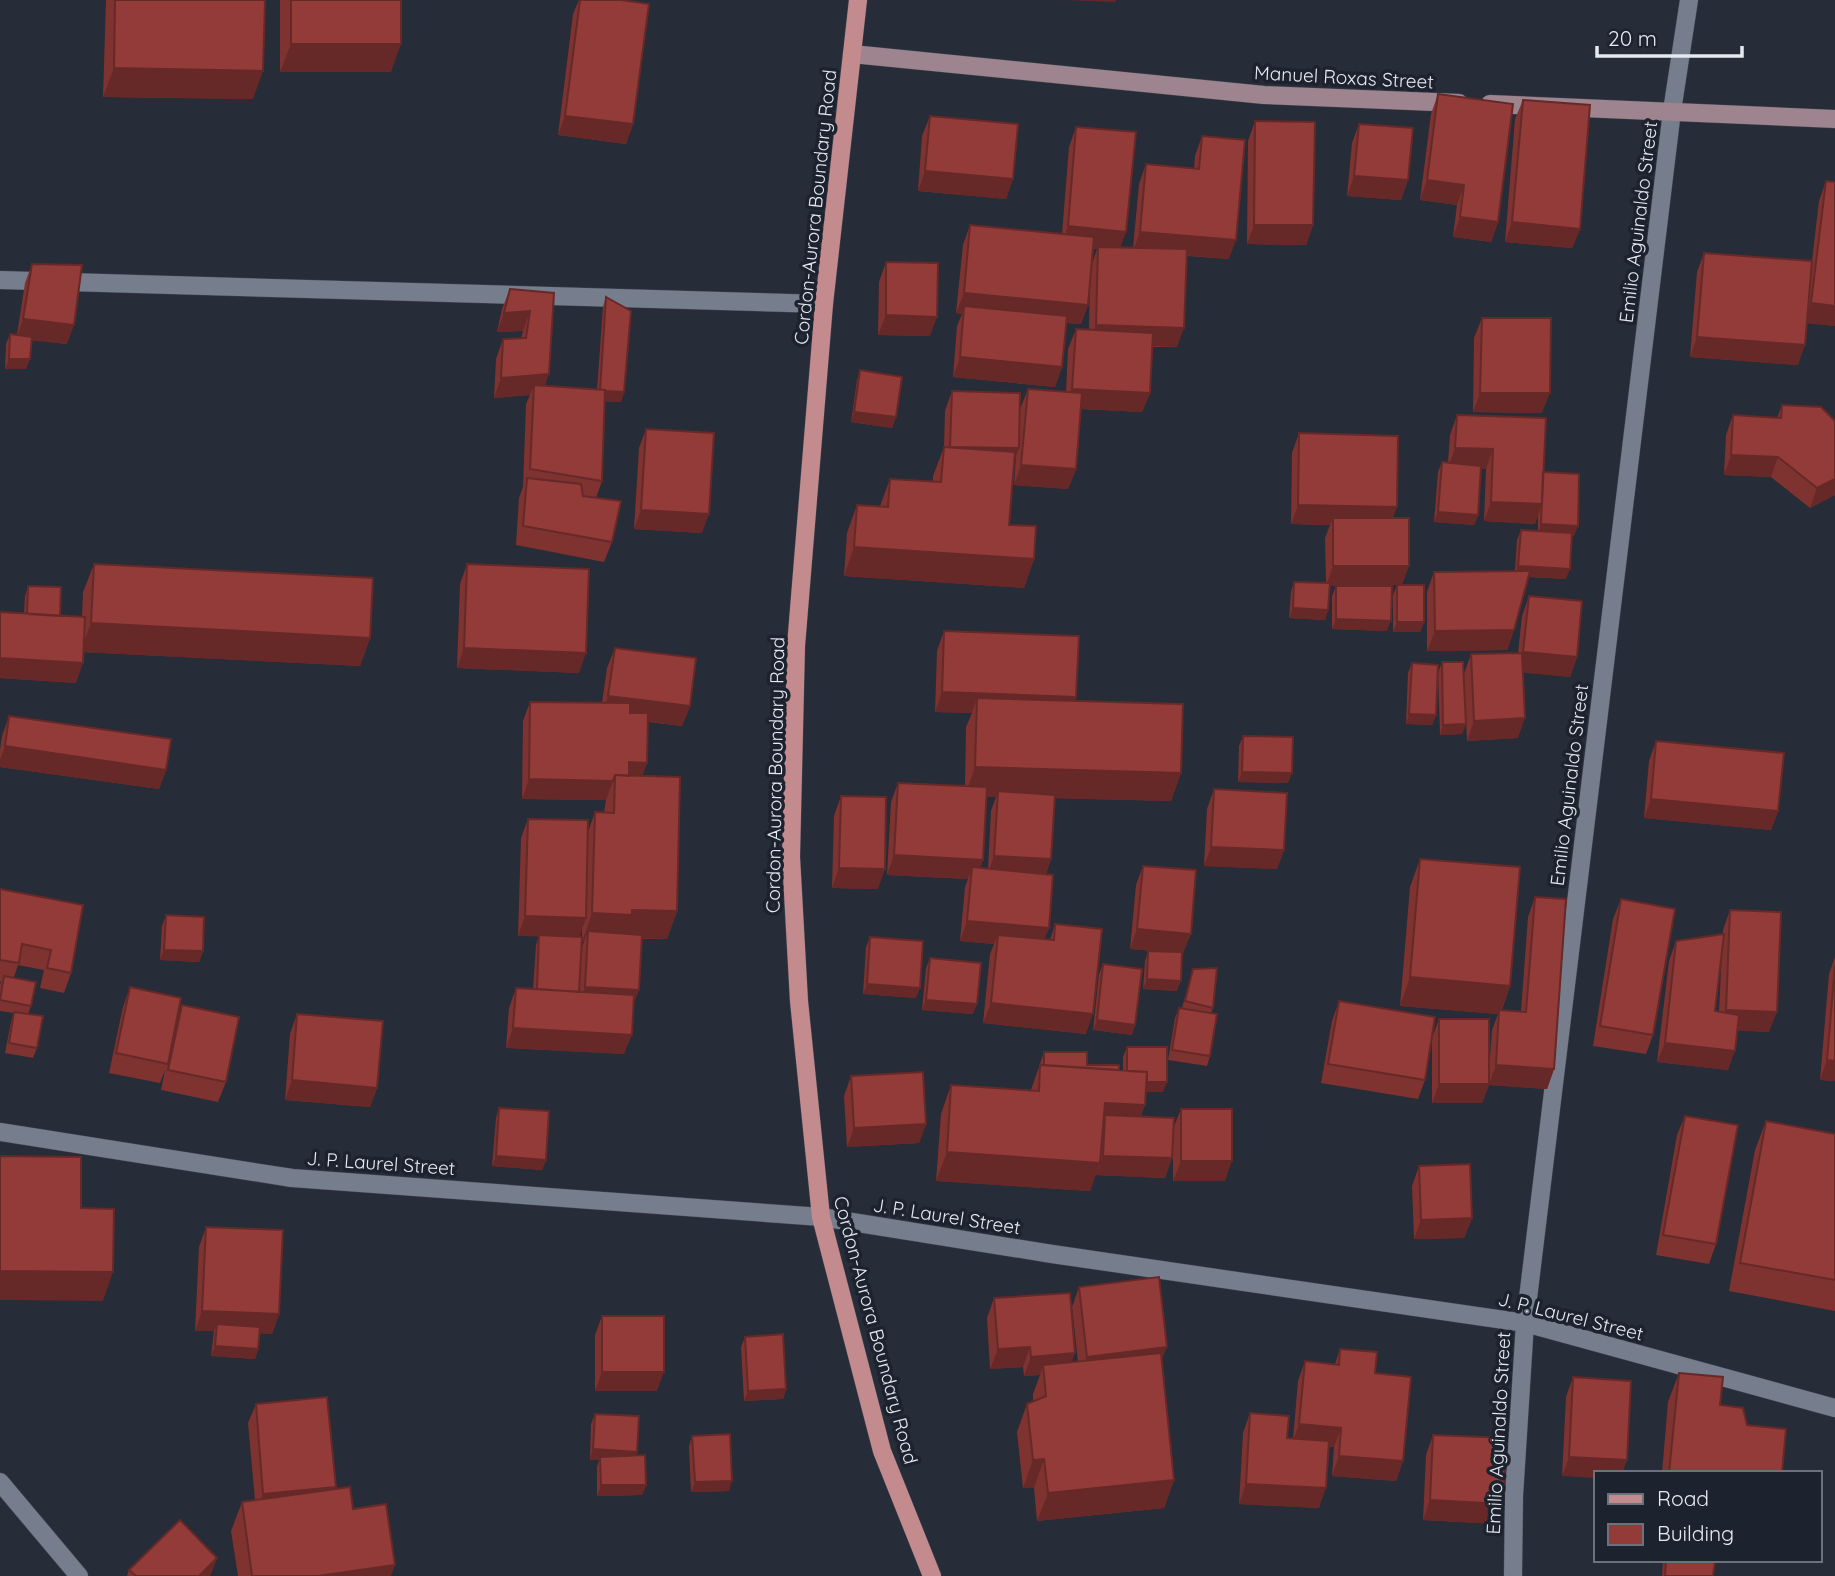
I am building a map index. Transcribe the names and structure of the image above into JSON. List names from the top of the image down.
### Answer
{
  "streets": {
    "main road": ["Cordon-Aurora Boundary Road"],
    "street": ["Manuel Roxas Street", "Emilio Aguinaldo Street", "J. P. Laurel Street"]
  },
  "crossings": [
    ["Manuel Roxas Street", "Cordon-Aurora Boundary Road"],
    ["Manuel Roxas Street", "Emilio Aguinaldo Street"],
    ["Cordon-Aurora Boundary Road", "J. P. Laurel Street"],
    ["Emilio Aguinaldo Street", "J. P. Laurel Street"]
  ],
  "legend": ["Road", "Building"],
  "scale_bar": "20 m"
}
